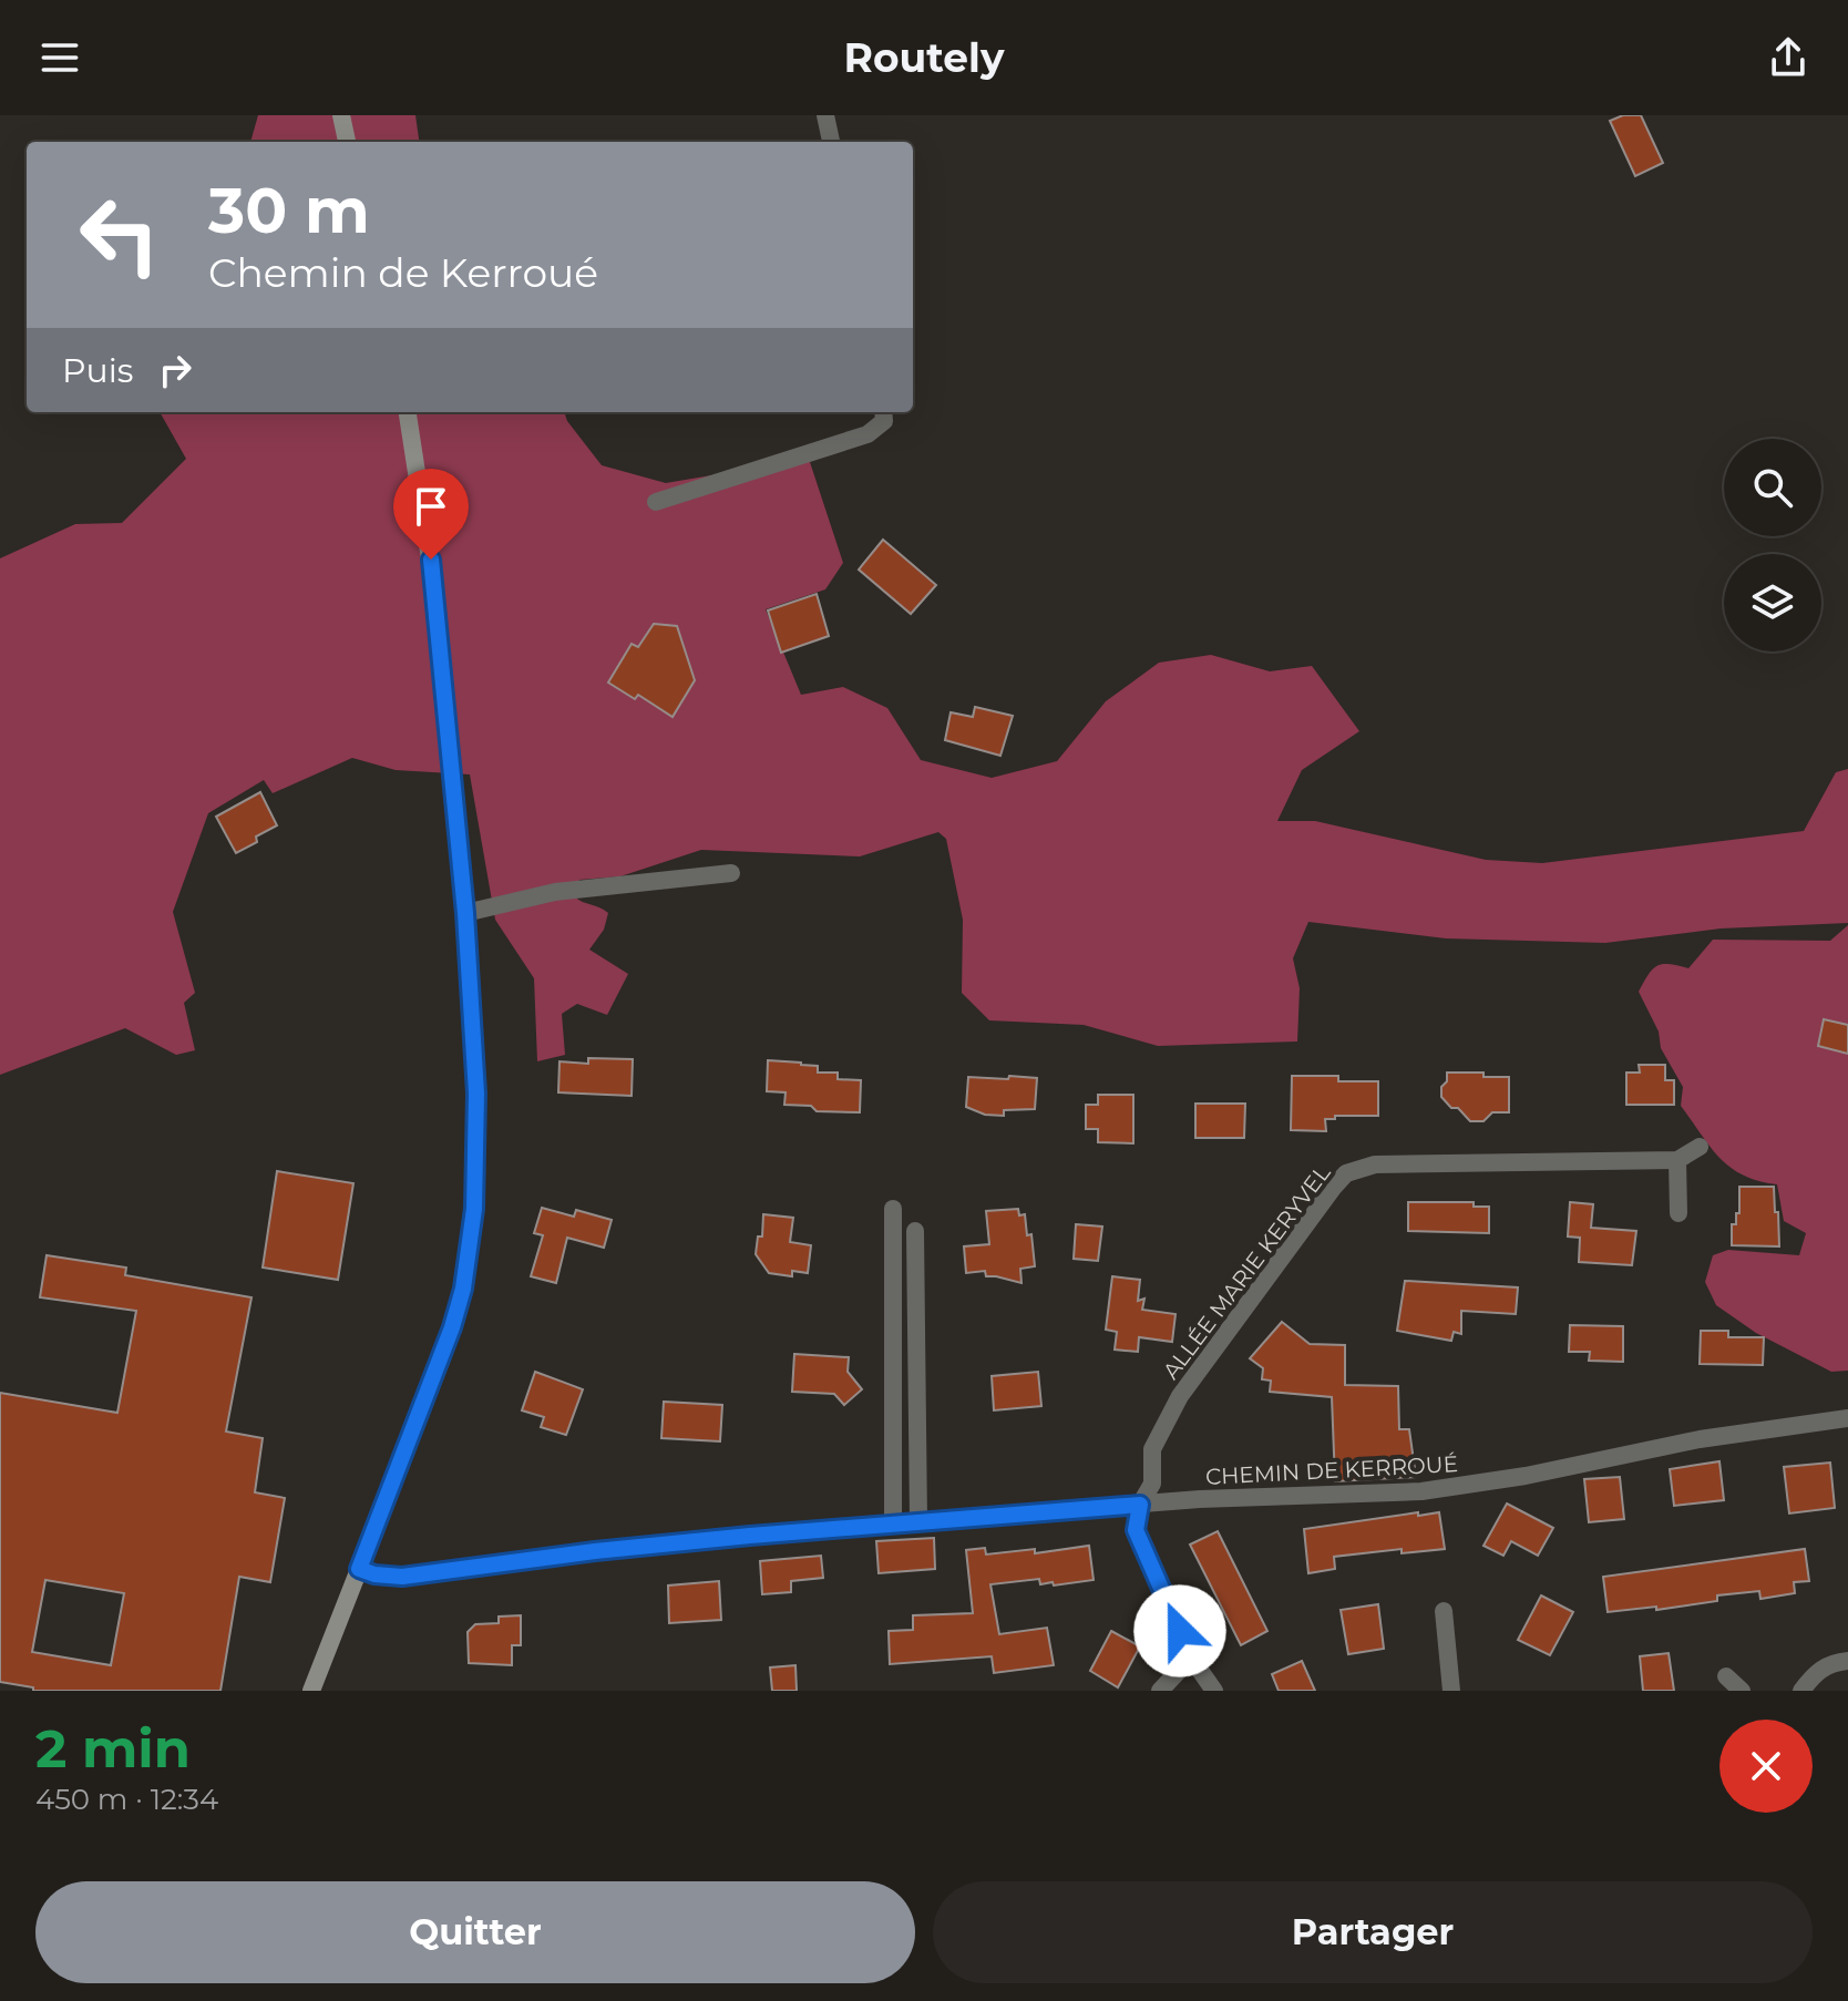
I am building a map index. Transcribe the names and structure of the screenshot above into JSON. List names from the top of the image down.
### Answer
{
  "streets": {
    "street": ["ALLÉE MARIE KERYVEL", "CHEMIN DE KERROUÉ"]
  },
  "crossings": [
    ["ALLÉE MARIE KERYVEL", "CHEMIN DE KERROUÉ"]
  ],
  "page": {
    "header": "Routely",
    "turn": ["30 m", "Chemin de Kerroué"],
    "then": "Puis",
    "heading": ["2 min", "450 m · 12:34"],
    "buttons": ["Quitter", "Partager"]
  }
}
